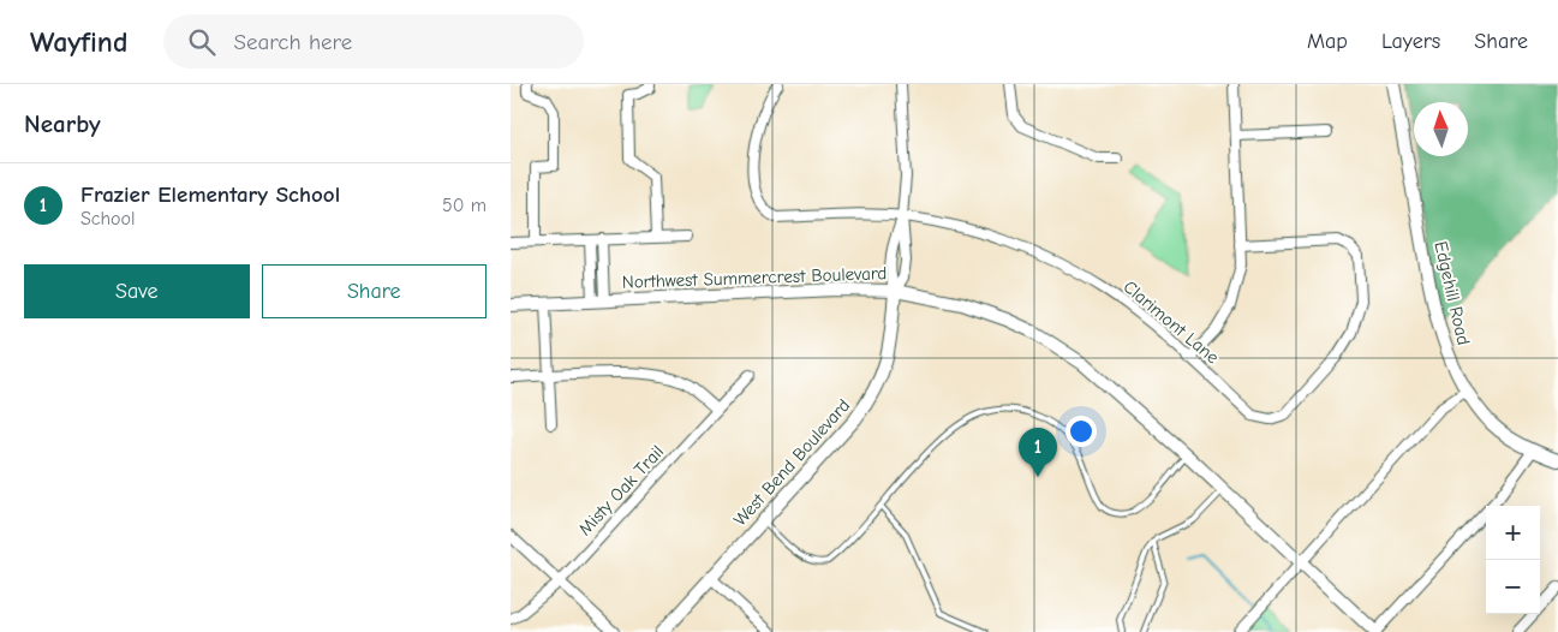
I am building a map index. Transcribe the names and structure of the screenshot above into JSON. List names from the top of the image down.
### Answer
{
  "streets": {
    "street": [
      "Northwest Summercrest Boulevard",
      "Edgehill Road",
      "Clarimont Lane",
      "West Bend Boulevard",
      "Misty Oak Trail"
    ]
  },
  "crossings": [
    ["Northwest Summercrest Boulevard", "West Bend Boulevard"],
    ["Clarimont Lane", "West Bend Boulevard"]
  ],
  "north": "top",
  "page": {
    "header": "Wayfind",
    "search": "Search here",
    "nav": ["Map", "Layers", "Share"],
    "heading": "Nearby",
    "list": [
      {
        "mark": "1",
        "name": "Frazier Elementary School",
        "note": "School",
        "value": "50 m"
      }
    ],
    "buttons": ["Save", "Share"],
    "pins": "1",
    "map_buttons": ["+", "−"]
  }
}
